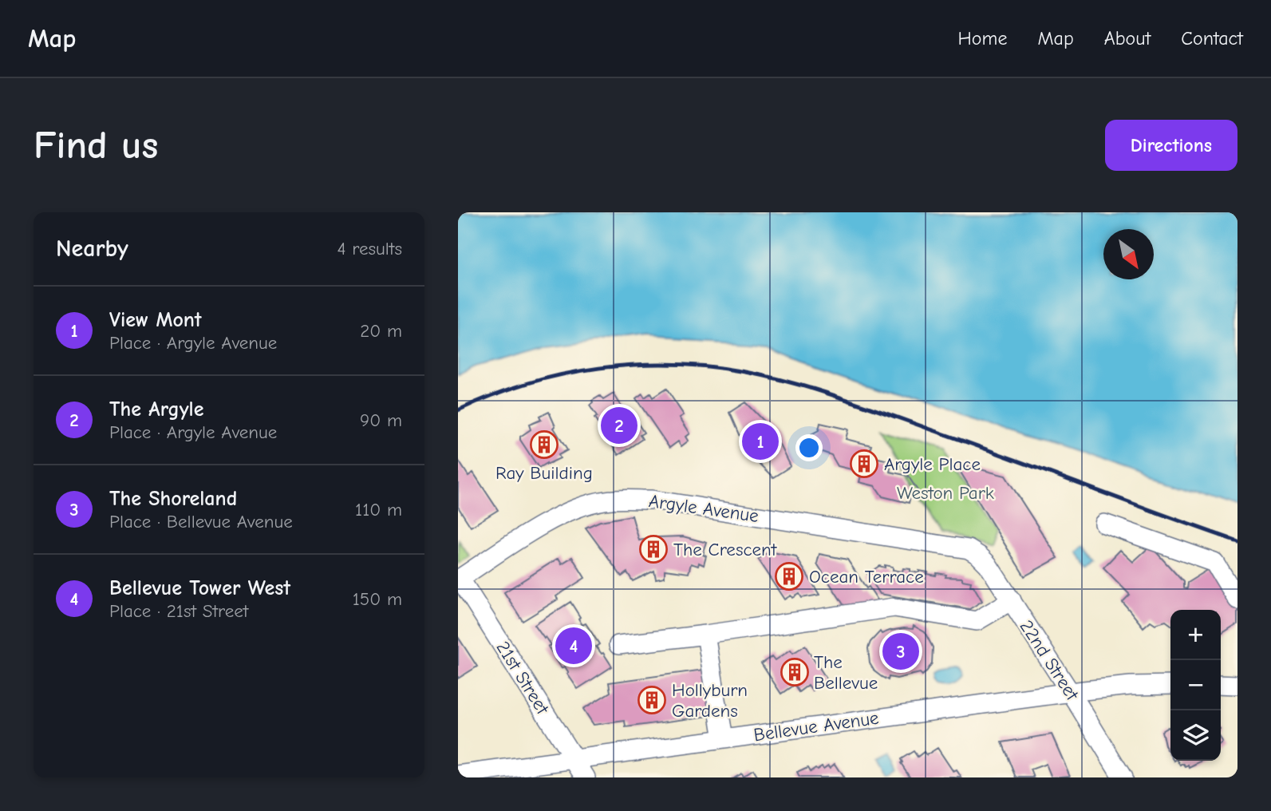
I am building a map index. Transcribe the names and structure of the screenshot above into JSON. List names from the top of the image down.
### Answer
{
  "streets": {
    "street": [
      "Argyle Avenue",
      "22nd Street",
      "21st Street",
      "Bellevue Avenue"
    ]
  },
  "crossings": [
    ["Argyle Avenue", "22nd Street"],
    ["Argyle Avenue", "21st Street"],
    ["22nd Street", "Bellevue Avenue"],
    ["21st Street", "Bellevue Avenue"]
  ],
  "parks": ["Weston Park"],
  "places": {
    "building": [
      "Ray Building",
      "Argyle Place",
      "The Crescent",
      "Ocean Terrace",
      "The Bellevue",
      "Hollyburn Gardens"
    ]
  },
  "north": "bottom right",
  "page": {
    "header": "Map",
    "nav": [
      "Home",
      "Map",
      "About",
      "Contact"
    ],
    "buttons": "Directions",
    "title": "Find us",
    "heading": ["Nearby", "4 results"],
    "list": [
      {
        "mark": "1",
        "name": "View Mont",
        "note": "Place · Argyle Avenue",
        "value": "20 m"
      },
      {
        "mark": "2",
        "name": "The Argyle",
        "note": "Place · Argyle Avenue",
        "value": "90 m"
      },
      {
        "mark": "3",
        "name": "The Shoreland",
        "note": "Place · Bellevue Avenue",
        "value": "110 m"
      },
      {
        "mark": "4",
        "name": "Bellevue Tower West",
        "note": "Place · 21st Street",
        "value": "150 m"
      }
    ],
    "pins": [
      "2",
      "1",
      "4",
      "3"
    ],
    "map_buttons": ["+", "−"]
  }
}
